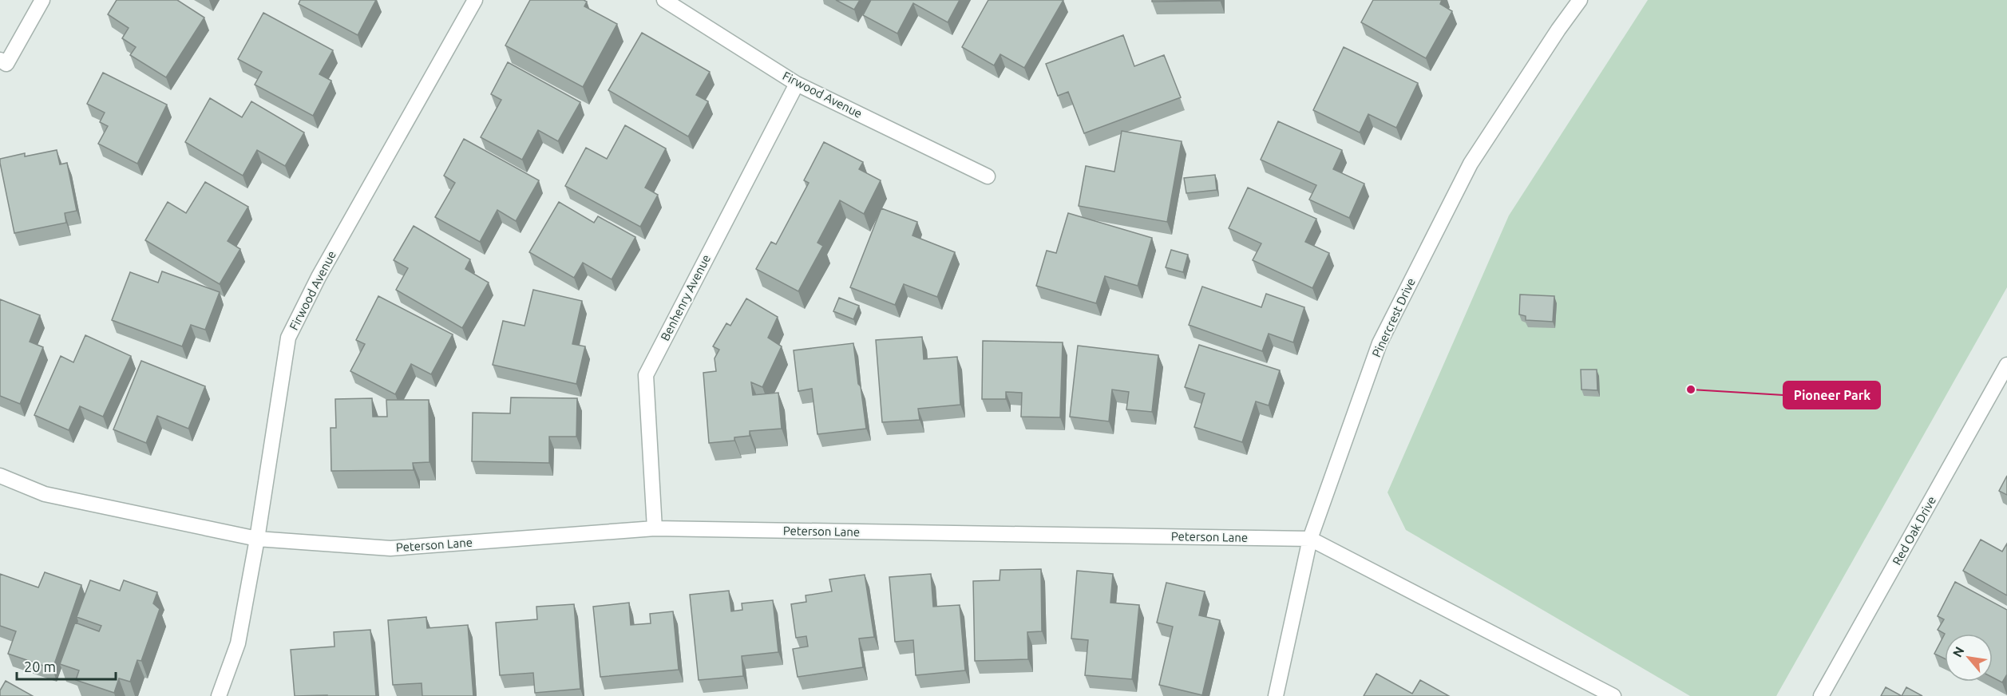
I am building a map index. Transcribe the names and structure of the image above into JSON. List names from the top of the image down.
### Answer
{
  "streets": {
    "street": [
      "Firwood Avenue",
      "Benhenry Avenue",
      "Pinercrest Drive",
      "Red Oak Drive",
      "Peterson Lane"
    ]
  },
  "crossings": [
    ["Firwood Avenue", "Benhenry Avenue"],
    ["Firwood Avenue", "Peterson Lane"],
    ["Benhenry Avenue", "Peterson Lane"],
    ["Pinercrest Drive", "Peterson Lane"]
  ],
  "places": ["Pioneer Park"],
  "scale_bar": "20 m",
  "north": "top left"
}
